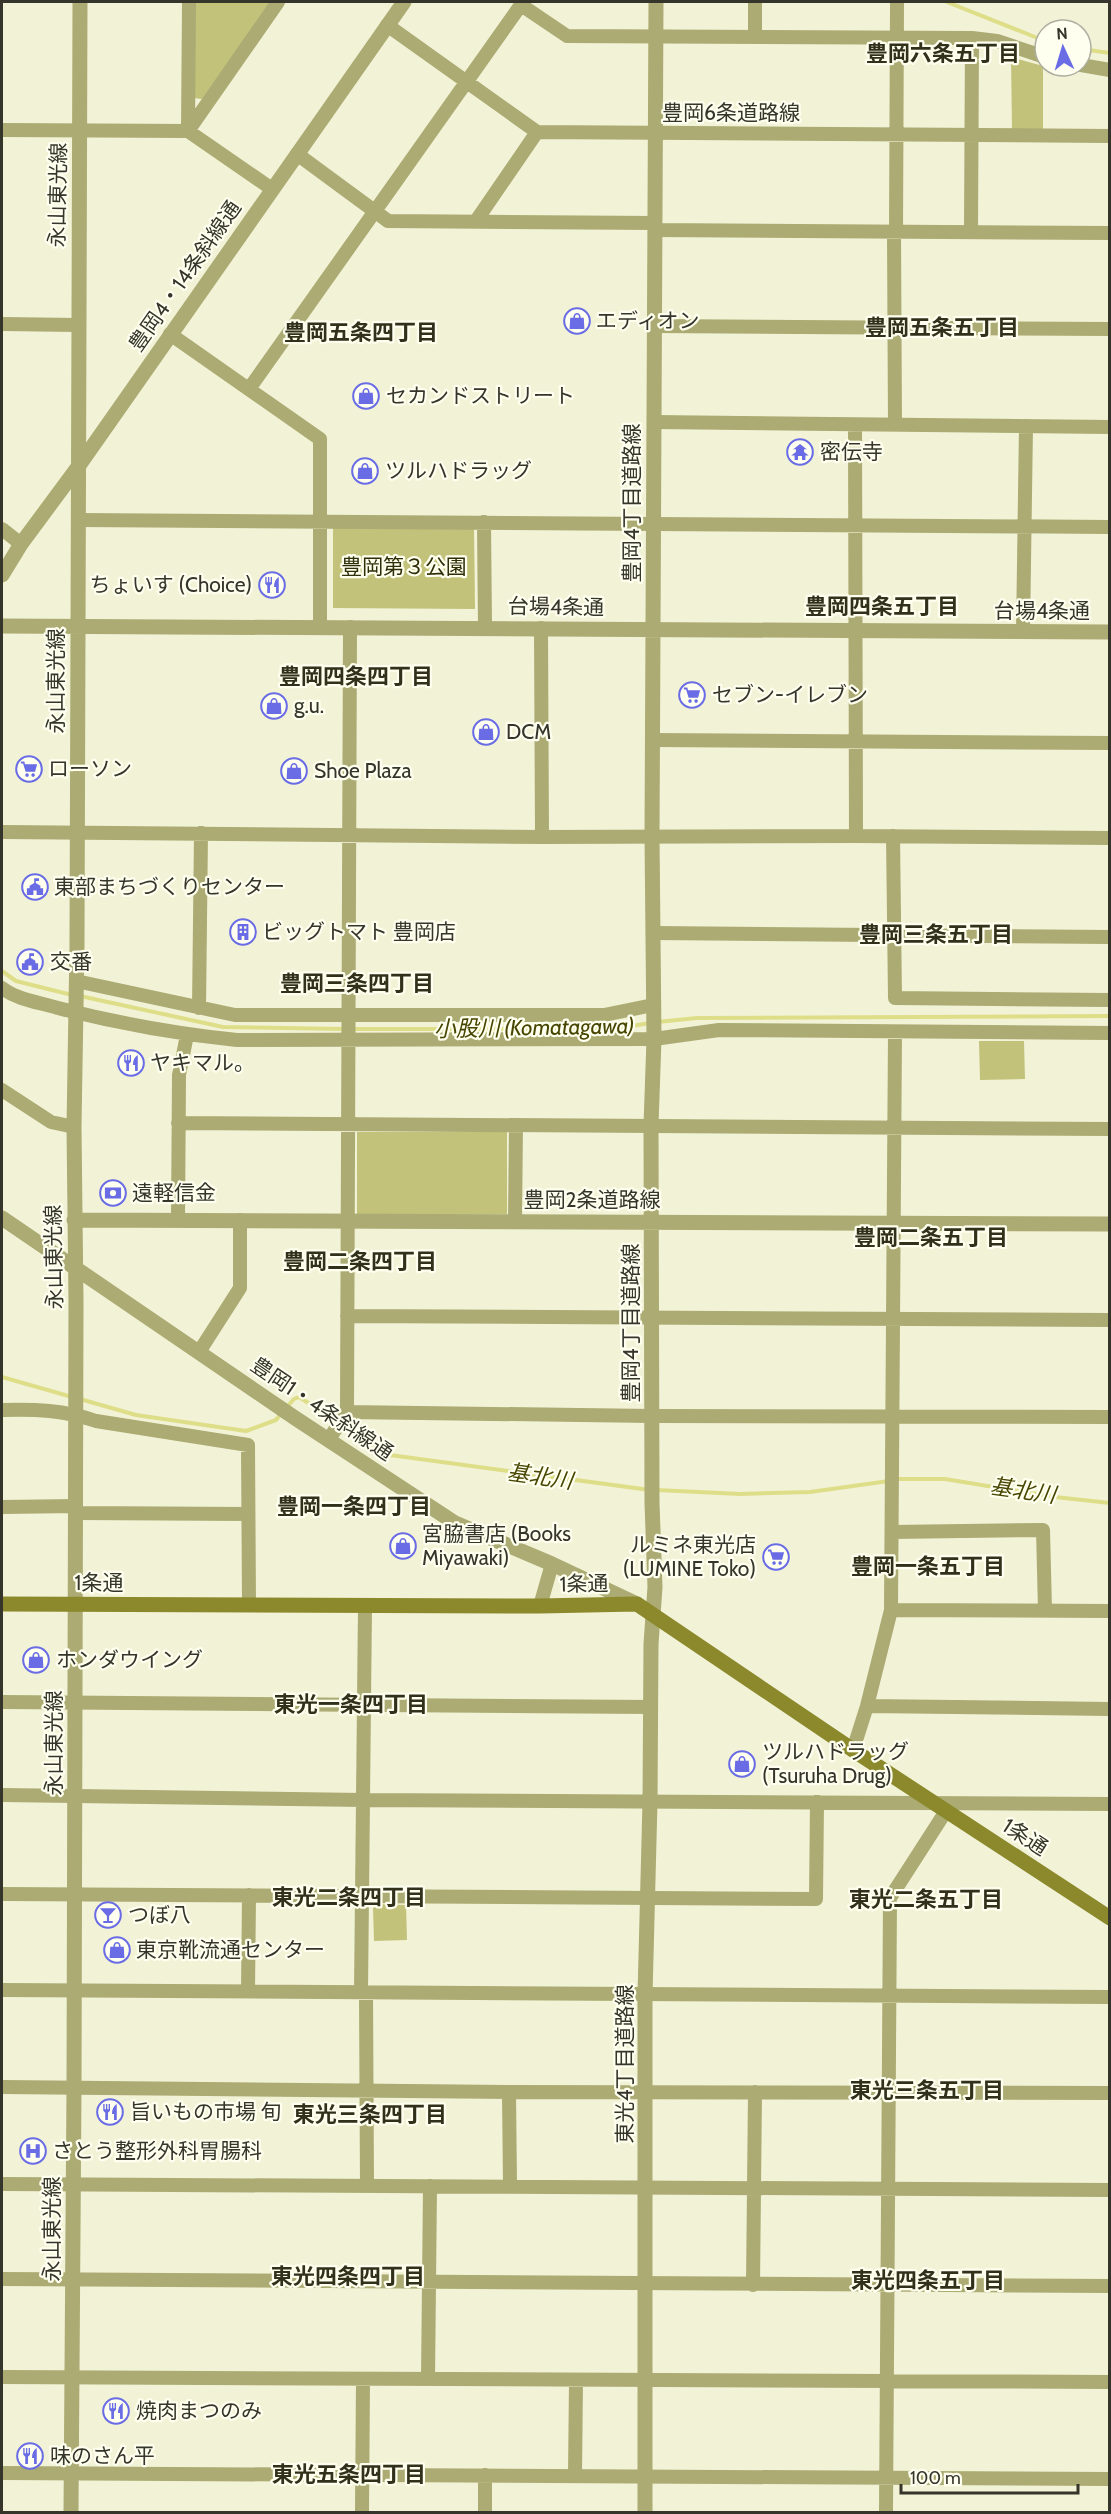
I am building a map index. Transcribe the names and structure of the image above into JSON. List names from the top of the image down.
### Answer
{
  "streets": {
    "main road": ["1条通"],
    "street": [
      "豊岡6条道路線",
      "永山東光線",
      "豊岡4・14条斜線通",
      "豊岡4丁目道路線",
      "台場4条通",
      "豊岡2条道路線",
      "豊岡1・4条斜線通",
      "東光4丁目道路線"
    ]
  },
  "crossings": [
    ["豊岡6条道路線", "豊岡4丁目道路線"],
    ["永山東光線", "豊岡4・14条斜線通"],
    ["永山東光線", "台場4条通"],
    ["永山東光線", "豊岡2条道路線"],
    ["永山東光線", "豊岡1・4条斜線通"],
    ["永山東光線", "1条通"],
    ["豊岡4丁目道路線", "台場4条通"],
    ["豊岡4丁目道路線", "豊岡2条道路線"],
    ["豊岡4丁目道路線", "1条通"],
    ["豊岡4丁目道路線", "東光4丁目道路線"],
    ["豊岡1・4条斜線通", "1条通"],
    ["1条通", "東光4丁目道路線"]
  ],
  "districts": [
    "豊岡六条五丁目",
    "豊岡五条五丁目",
    "豊岡五条四丁目",
    "豊岡四条五丁目",
    "豊岡四条四丁目",
    "豊岡三条五丁目",
    "豊岡三条四丁目",
    "豊岡二条五丁目",
    "豊岡二条四丁目",
    "豊岡一条四丁目",
    "豊岡一条五丁目",
    "東光一条四丁目",
    "東光二条四丁目",
    "東光二条五丁目",
    "東光三条五丁目",
    "東光三条四丁目",
    "東光四条四丁目",
    "東光四条五丁目",
    "東光五条四丁目"
  ],
  "water": ["小股川 (Komatagawa)", "基北川"],
  "parks": ["豊岡第３公園"],
  "places": {
    "shop": [
      "エディオン",
      "セカンドストリート",
      "ツルハドラッグ",
      "g.u.",
      "DCM",
      "Shoe Plaza",
      "宮脇書店 (Books Miyawaki)",
      "ホンダウイング",
      "ツルハドラッグ (Tsuruha Drug)",
      "東京靴流通センター"
    ],
    "temple": ["密伝寺"],
    "restaurant": [
      "ちょいす (Choice)",
      "ヤキマル。",
      "旨いもの市場 旬",
      "焼肉まつのみ",
      "味のさん平"
    ],
    "supermarket": ["セブン-イレブン", "ローソン", "ルミネ東光店 (LUMINE Toko)"],
    "public building": ["東部まちづくりセンター", "交番"],
    "building": ["ビッグトマト 豊岡店"],
    "bank": ["遠軽信金"],
    "bar": ["つぼ八"],
    "hospital": ["さとう整形外科胃腸科"]
  },
  "scale_bar": "100 m",
  "north": "top"
}
